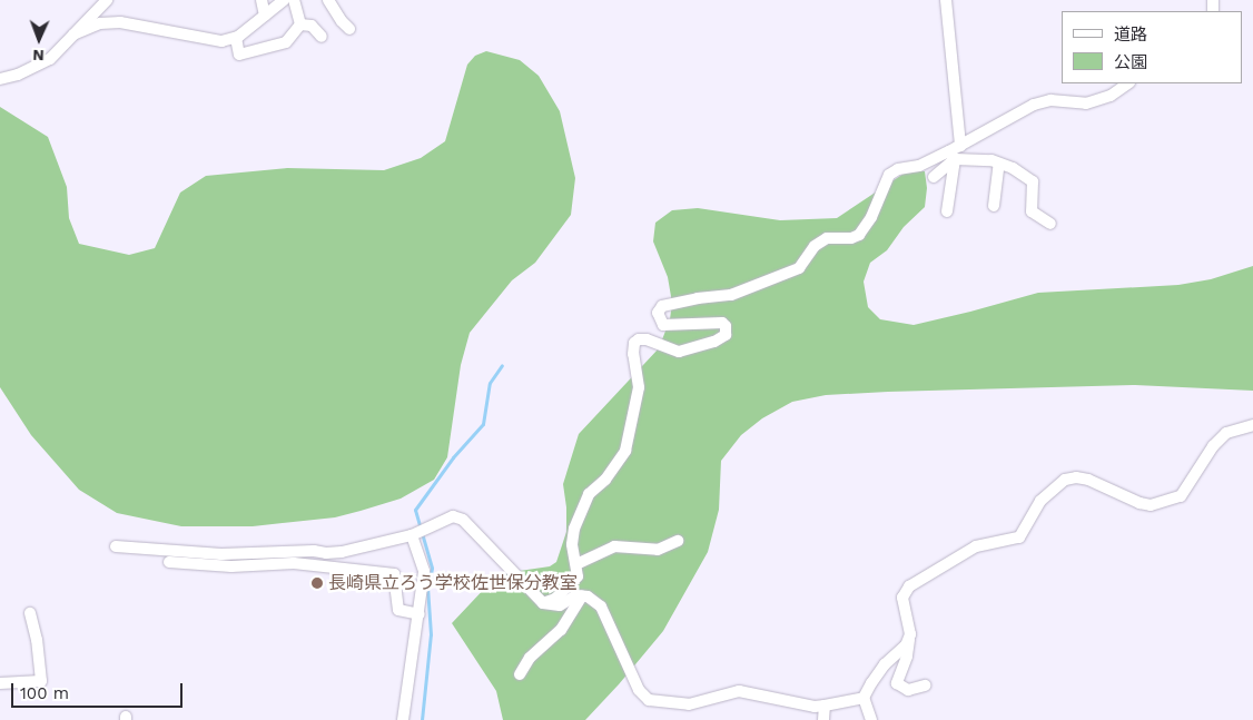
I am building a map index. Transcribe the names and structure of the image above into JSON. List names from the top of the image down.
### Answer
{
  "places": ["長崎県立ろう学校佐世保分教室"],
  "legend": ["道路", "公園"],
  "scale_bar": "100 m",
  "north": "bottom"
}
